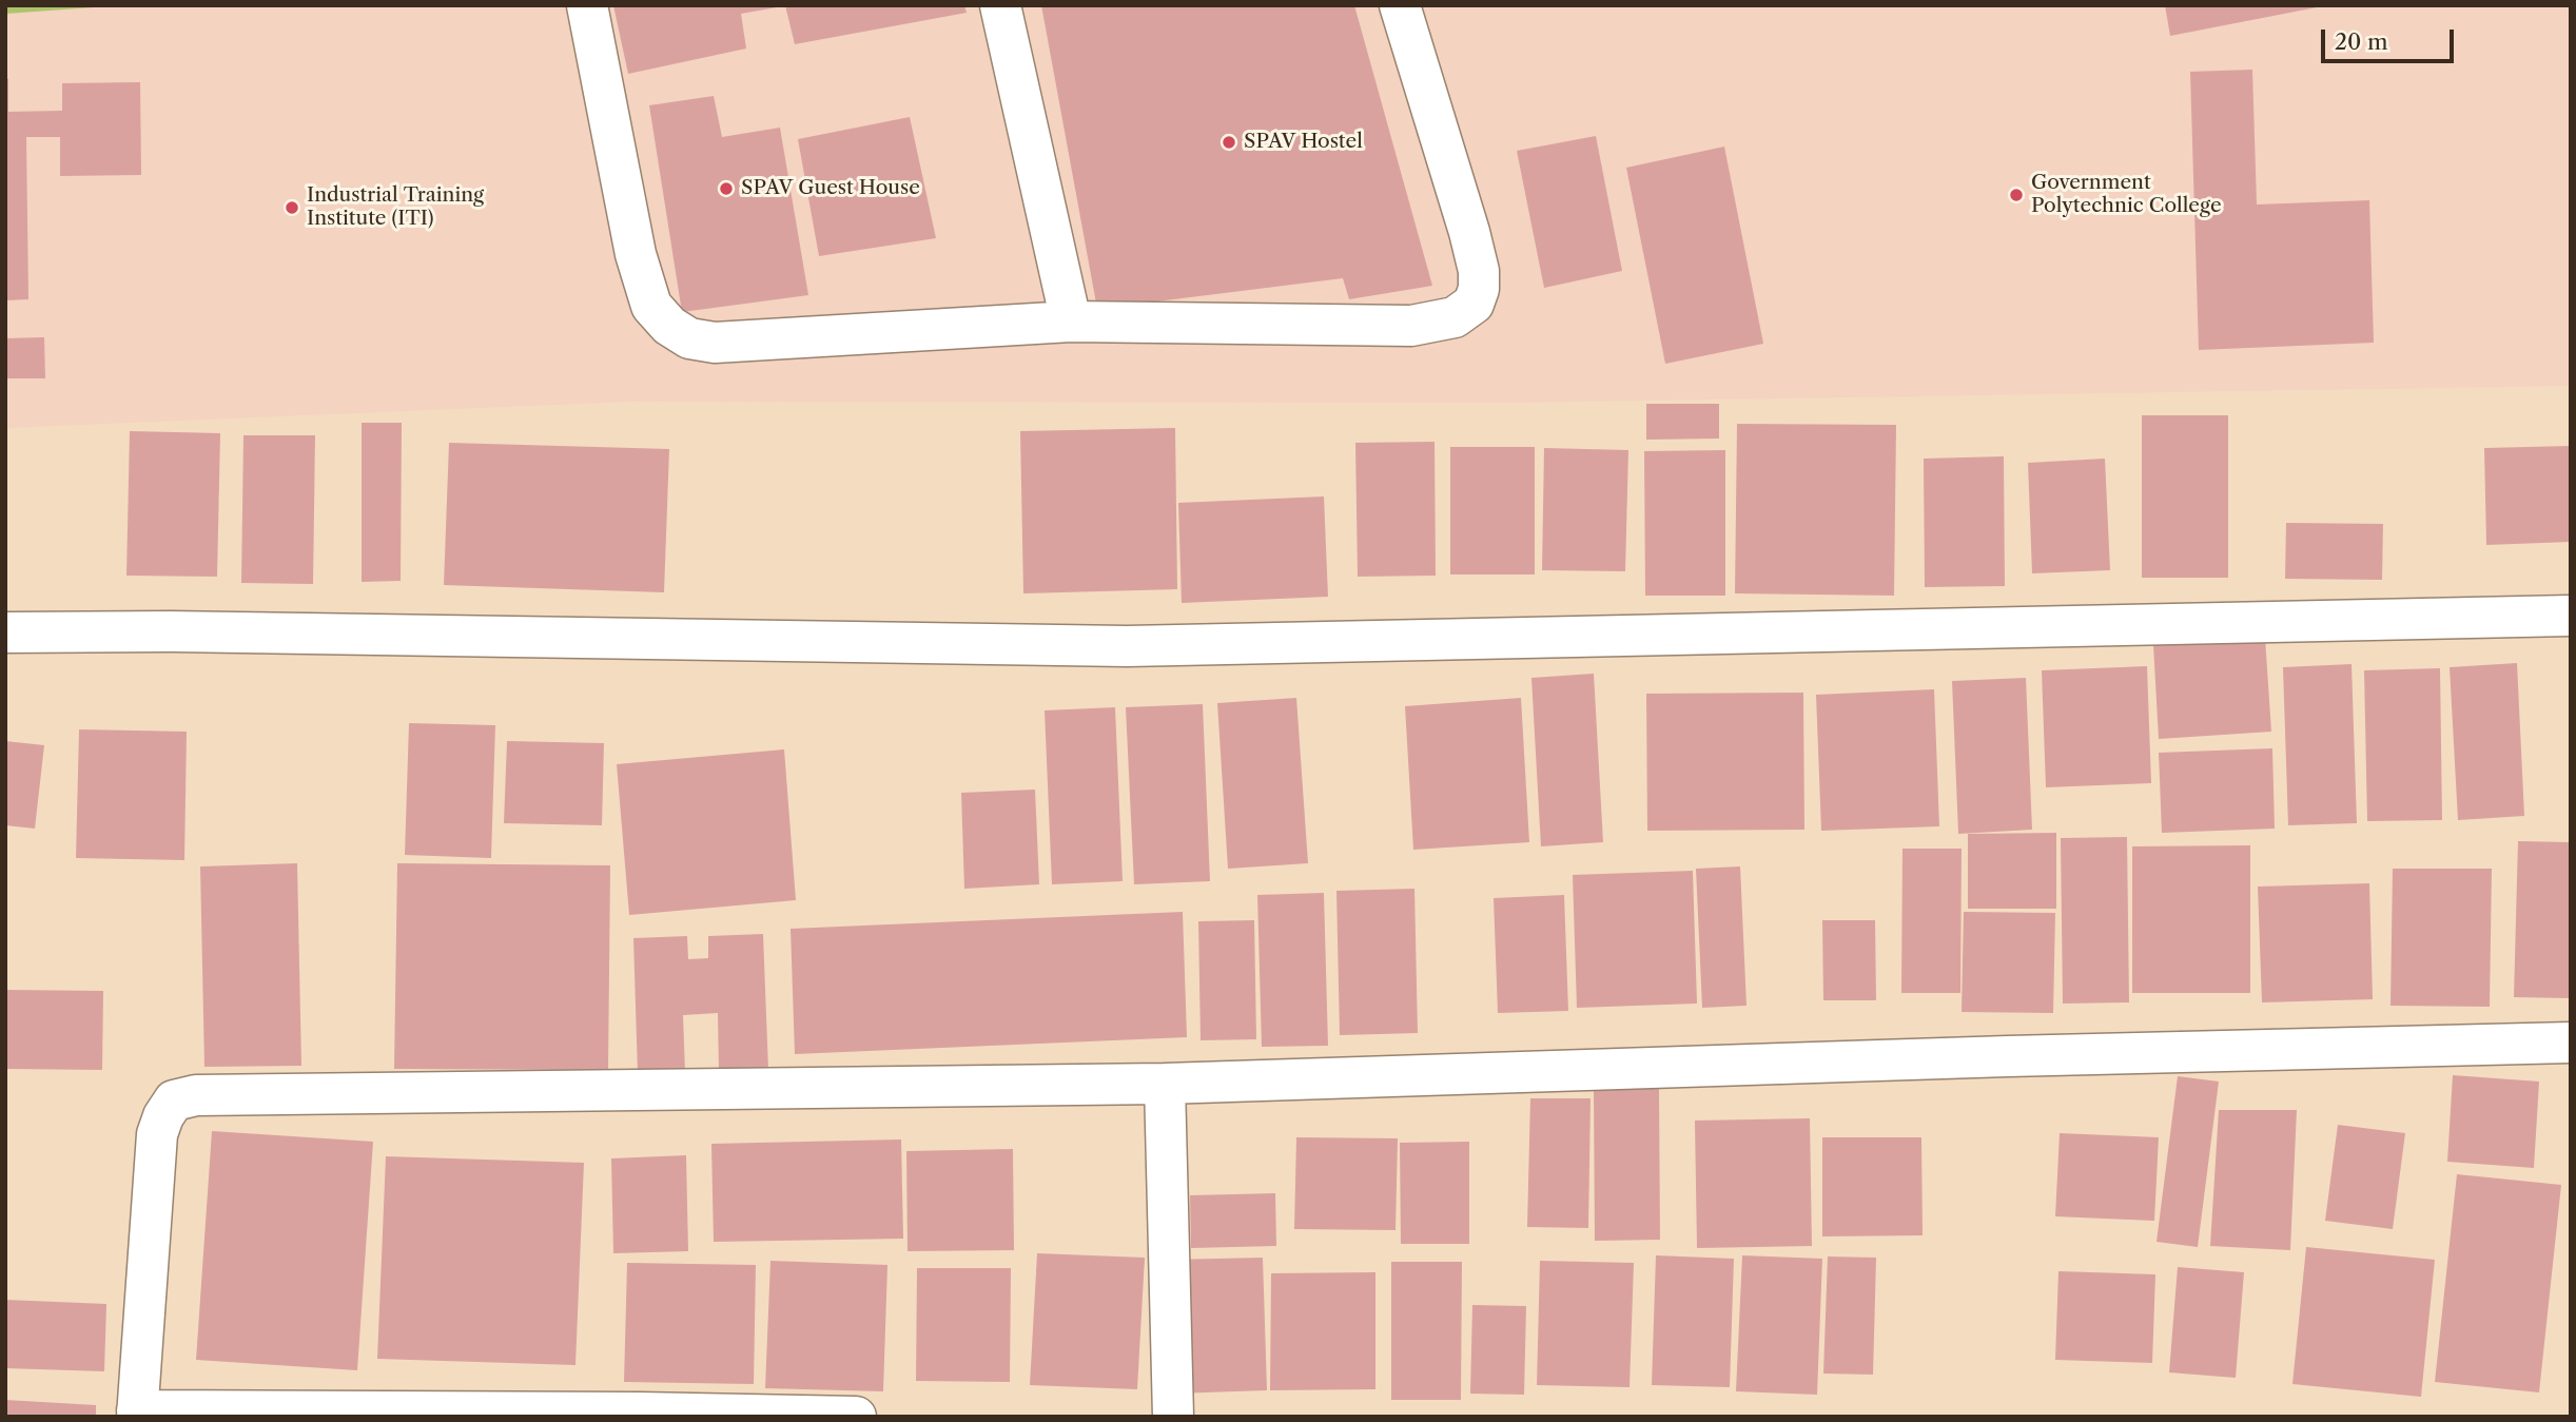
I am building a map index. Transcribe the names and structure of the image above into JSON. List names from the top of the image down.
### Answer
{
  "places": [
    "SPAV Hostel",
    "SPAV Guest House",
    "Government Polytechnic College",
    "Industrial Training Institute (ITI)"
  ],
  "scale_bar": "20 m"
}
